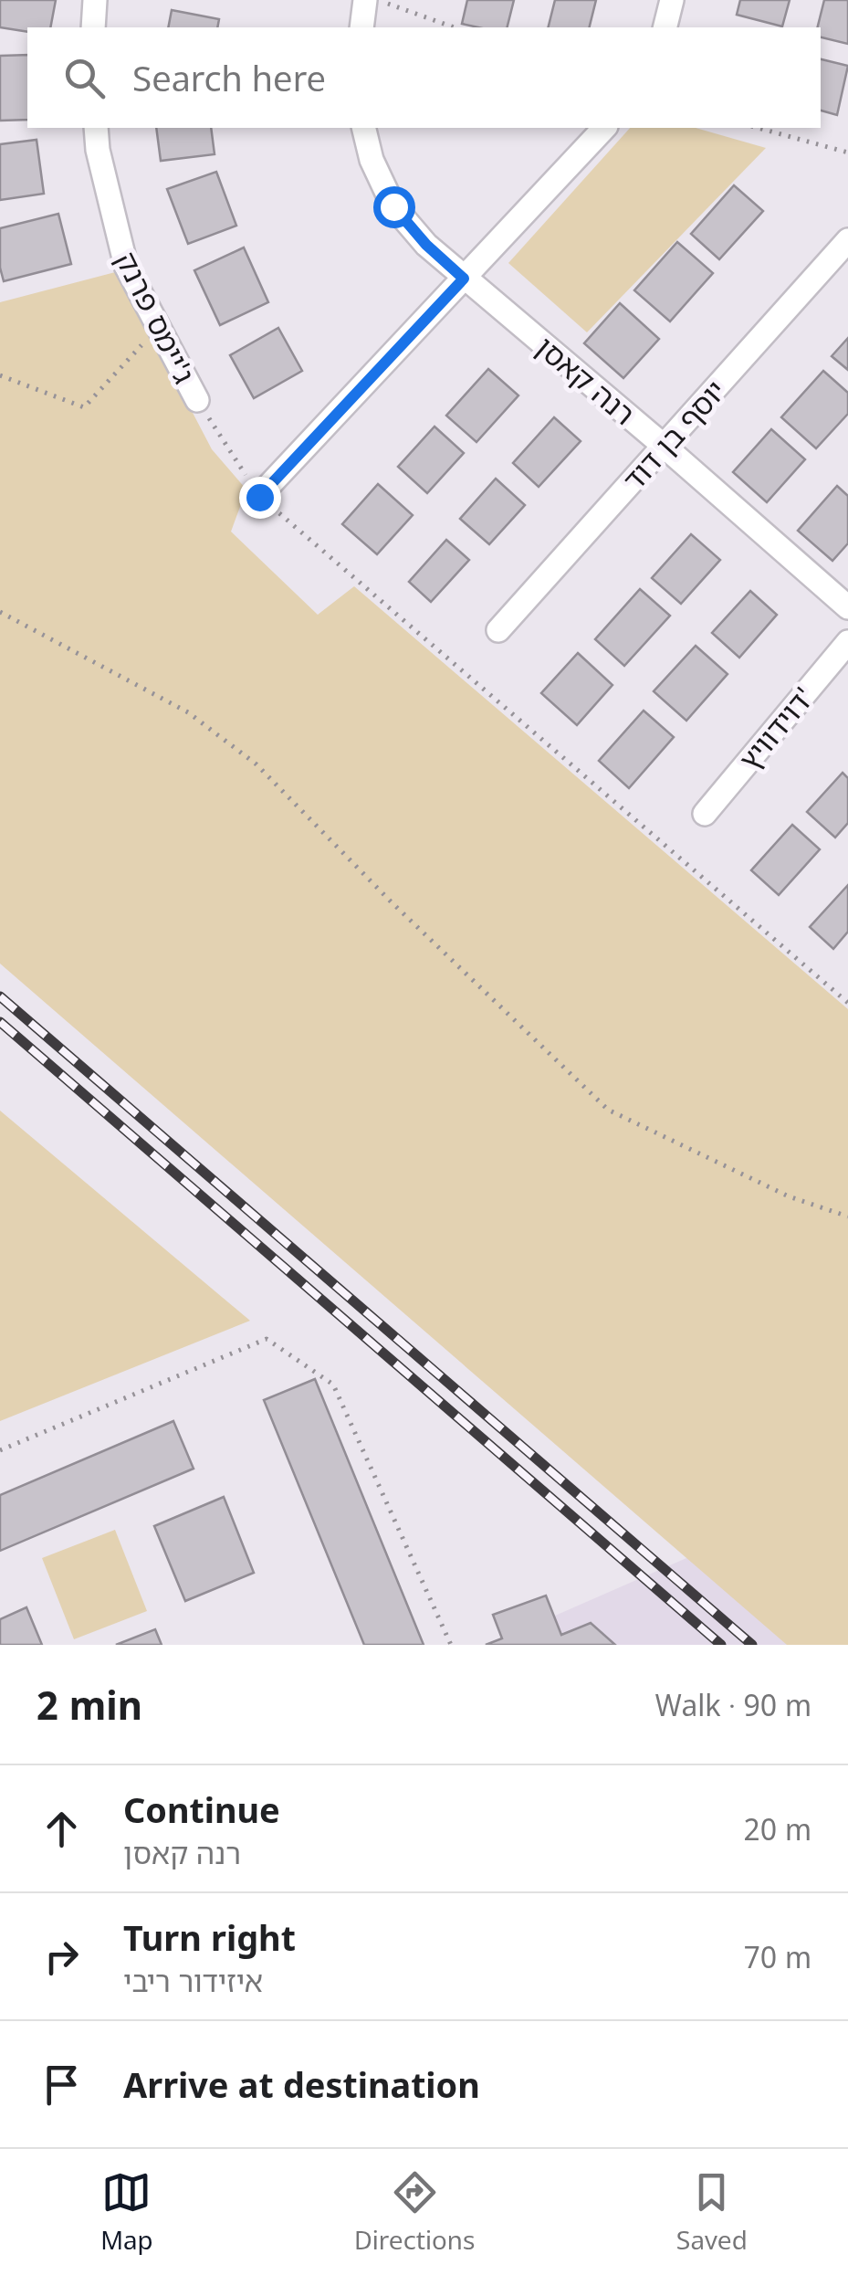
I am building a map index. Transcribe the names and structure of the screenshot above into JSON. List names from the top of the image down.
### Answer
{
  "streets": {
    "street": [
      "ג'יימס פרנק",
      "רנה קאסן",
      "יוסף בן דוד",
      "דוידוויץ'"
    ]
  },
  "crossings": [
    ["רנה קאסן", "יוסף בן דוד"]
  ],
  "page": {
    "search": "Search here",
    "heading": ["2 min", "Walk · 90 m"],
    "list": [
      ["Continue", "רנה קאסן", "20 m"],
      ["Turn right", "איזידור ריבי", "70 m"],
      "Arrive at destination"
    ],
    "nav": ["Map", "Directions", "Saved"]
  }
}
